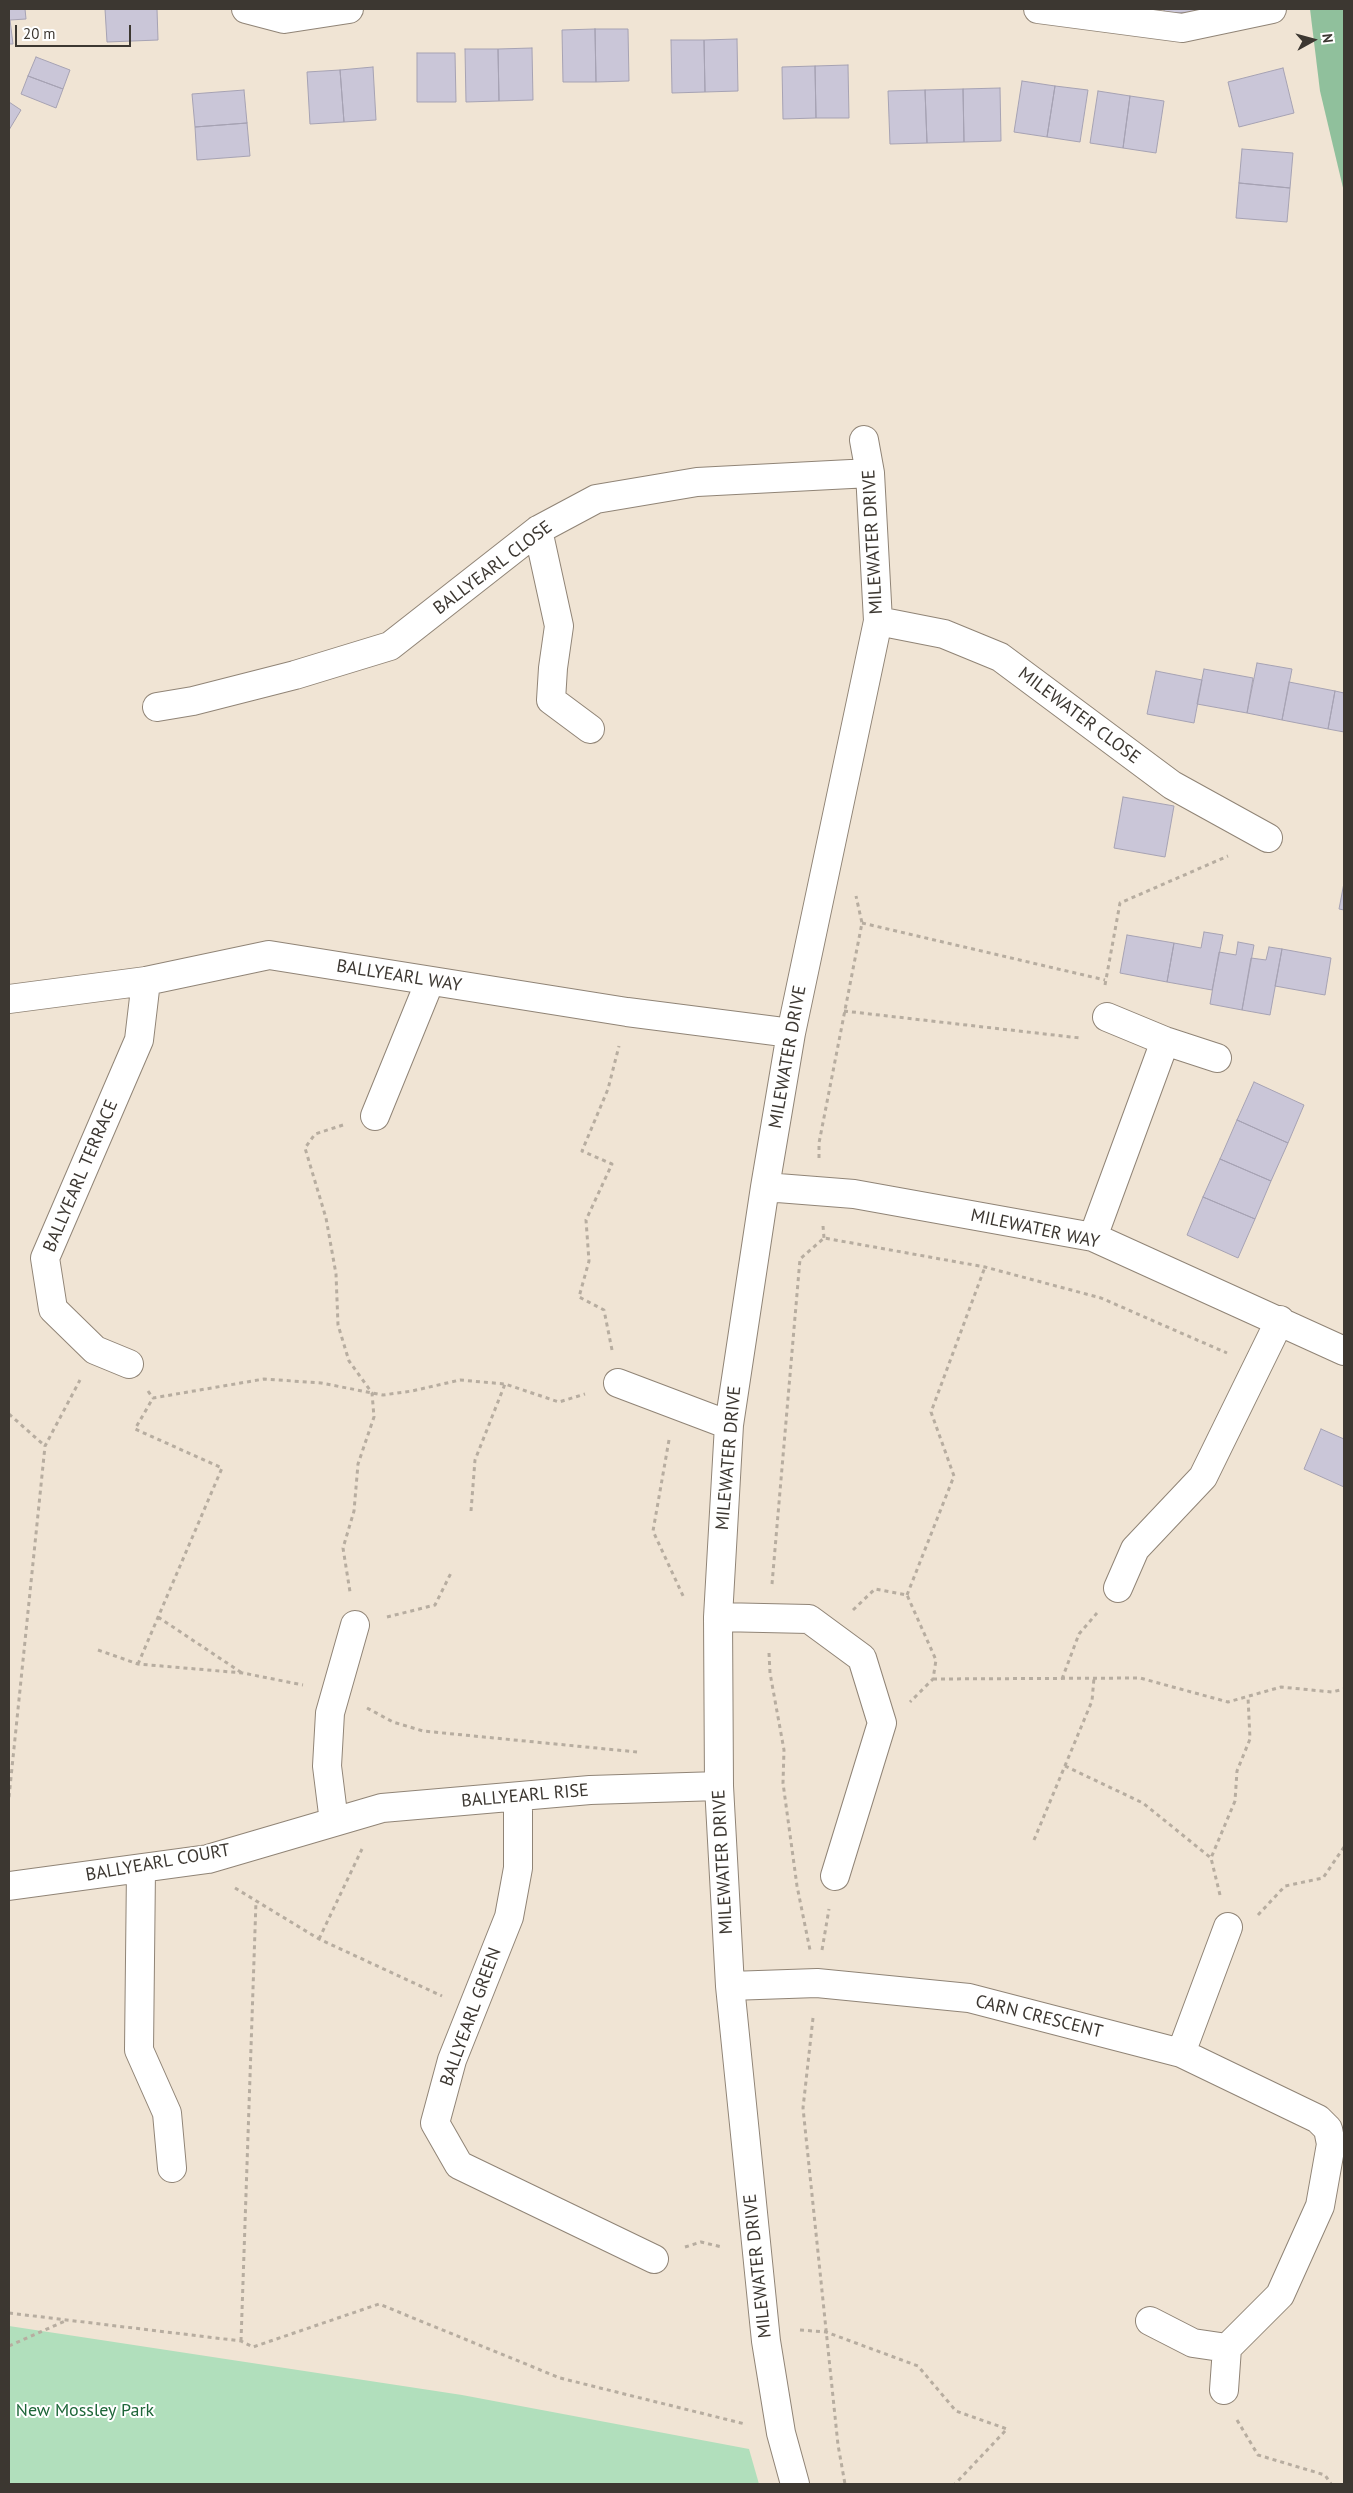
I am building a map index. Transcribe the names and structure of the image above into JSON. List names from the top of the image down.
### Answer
{
  "streets": {
    "street": [
      "MILEWATER DRIVE",
      "BALLYEARL CLOSE",
      "MILEWATER CLOSE",
      "BALLYEARL WAY",
      "BALLYEARL TERRACE",
      "MILEWATER WAY",
      "BALLYEARL RISE",
      "BALLYEARL COURT",
      "BALLYEARL GREEN",
      "CARN CRESCENT"
    ]
  },
  "crossings": [
    ["MILEWATER DRIVE", "BALLYEARL CLOSE"],
    ["MILEWATER DRIVE", "MILEWATER CLOSE"],
    ["MILEWATER DRIVE", "BALLYEARL WAY"],
    ["MILEWATER DRIVE", "MILEWATER WAY"],
    ["MILEWATER DRIVE", "BALLYEARL RISE"],
    ["MILEWATER DRIVE", "CARN CRESCENT"],
    ["BALLYEARL WAY", "BALLYEARL TERRACE"],
    ["BALLYEARL RISE", "BALLYEARL COURT"],
    ["BALLYEARL RISE", "BALLYEARL GREEN"]
  ],
  "parks": ["New Mossley Park"],
  "scale_bar": "20 m",
  "north": "right"
}
